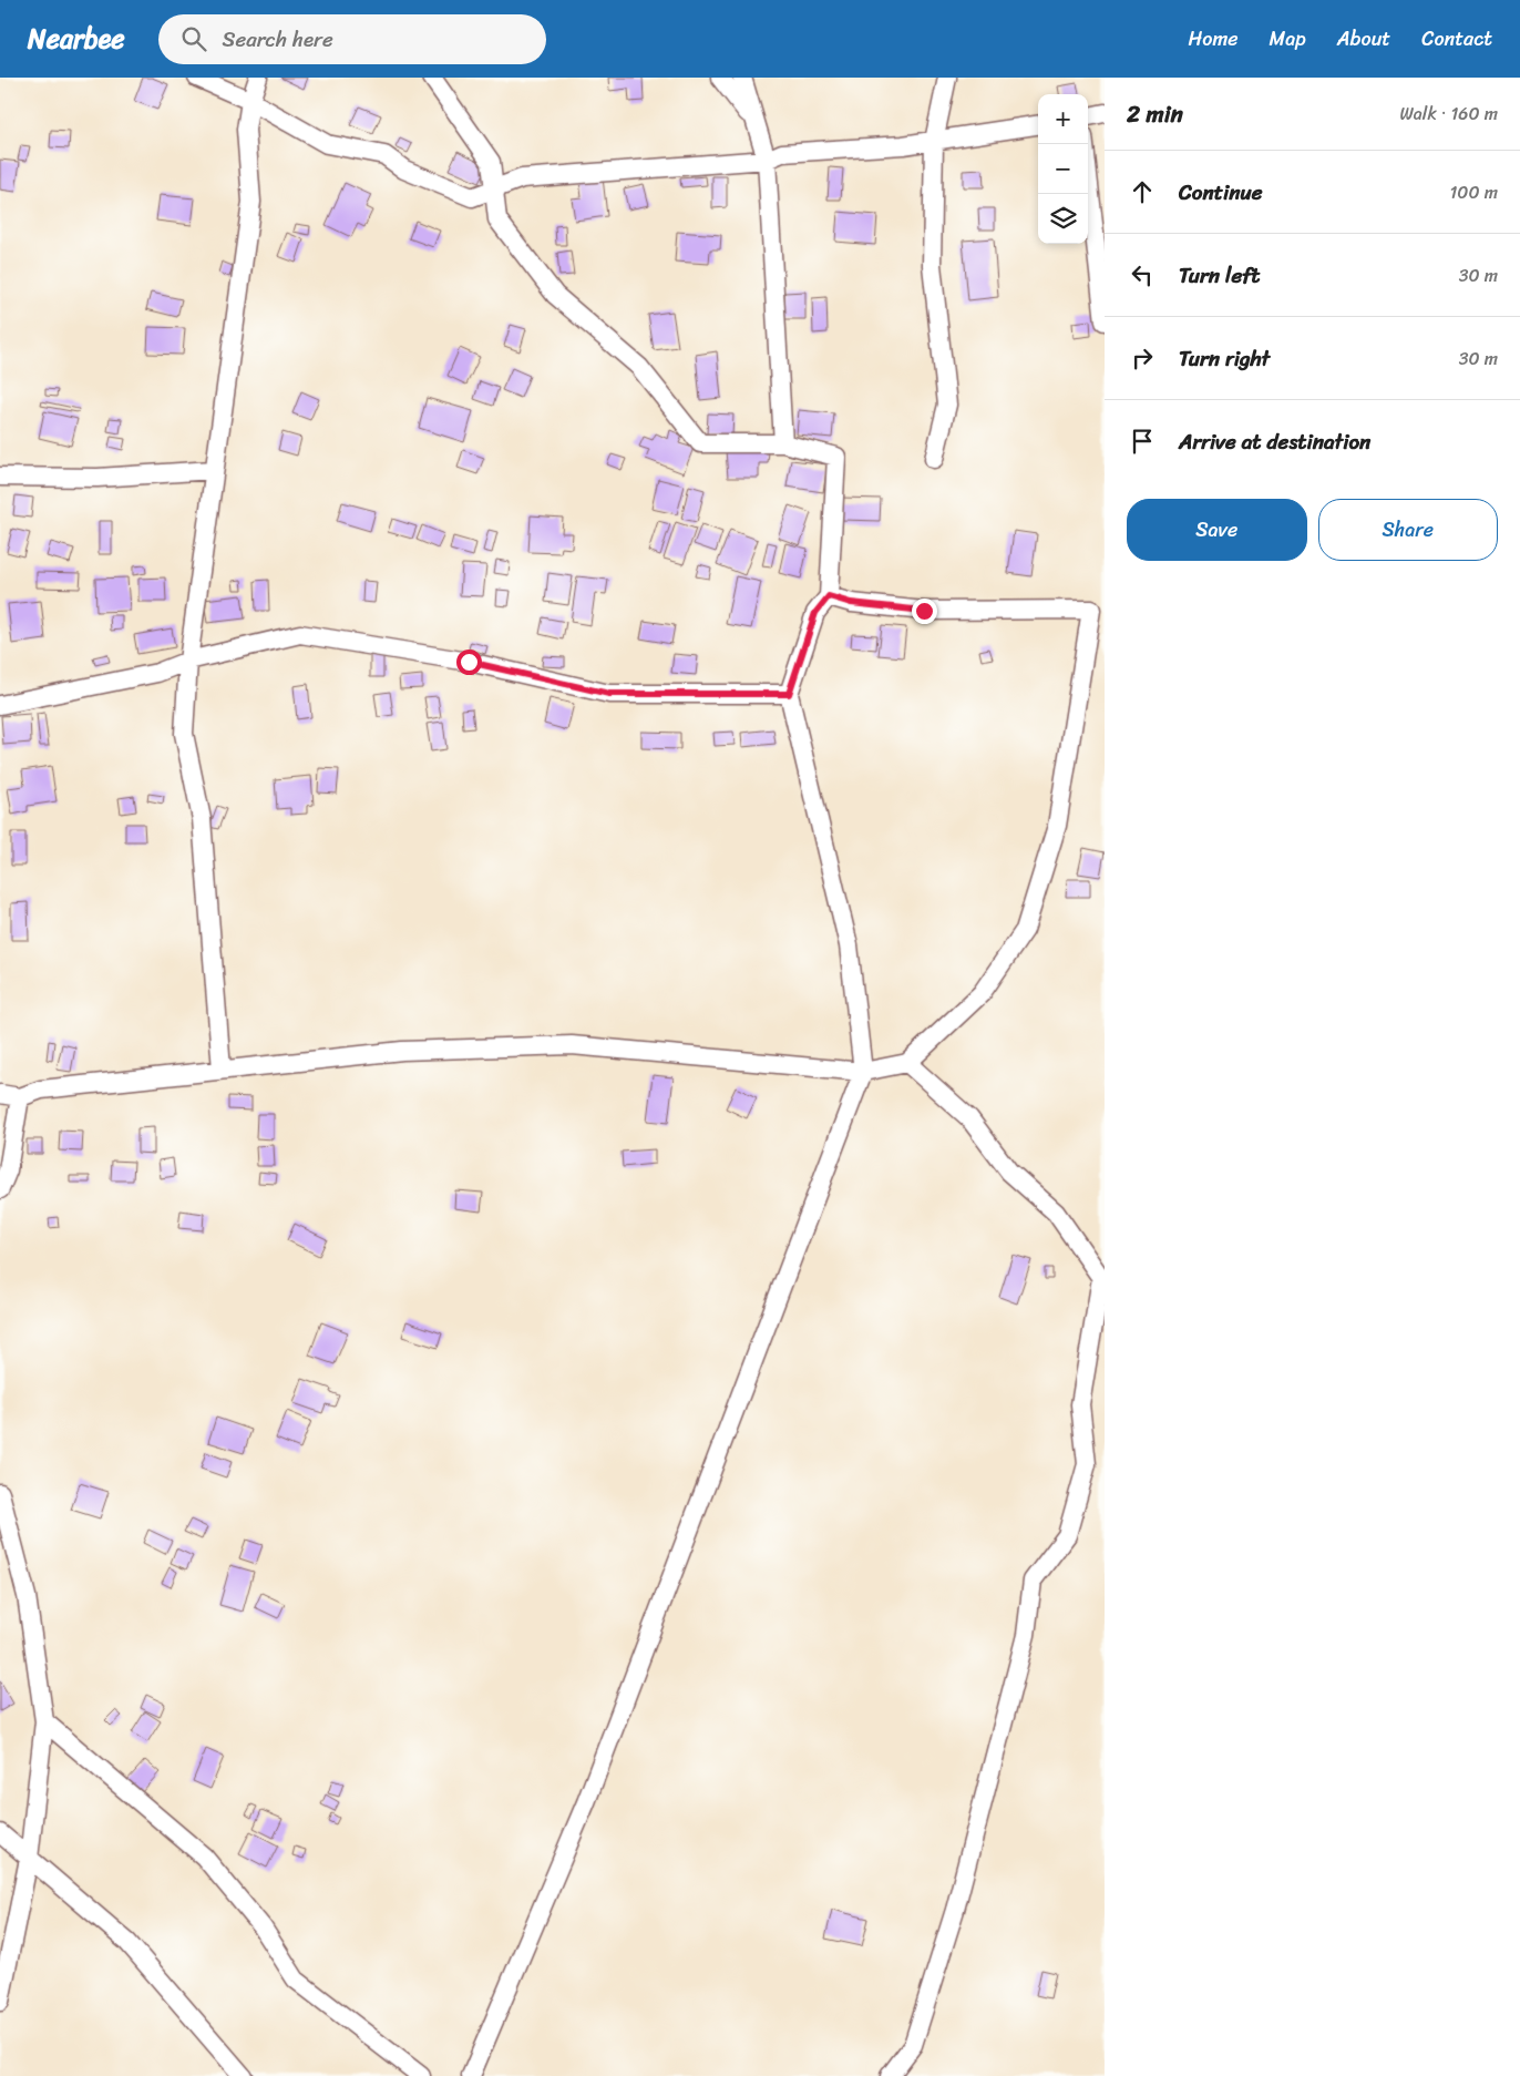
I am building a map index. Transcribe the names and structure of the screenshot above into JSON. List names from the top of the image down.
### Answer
{
  "page": {
    "header": "Nearbee",
    "search": "Search here",
    "nav": [
      "Home",
      "Map",
      "About",
      "Contact"
    ],
    "heading": ["2 min", "Walk · 160 m"],
    "map_buttons": ["+", "−"],
    "list": [
      ["Continue", "100 m"],
      ["Turn left", "30 m"],
      ["Turn right", "30 m"],
      "Arrive at destination"
    ],
    "buttons": ["Save", "Share"]
  }
}
